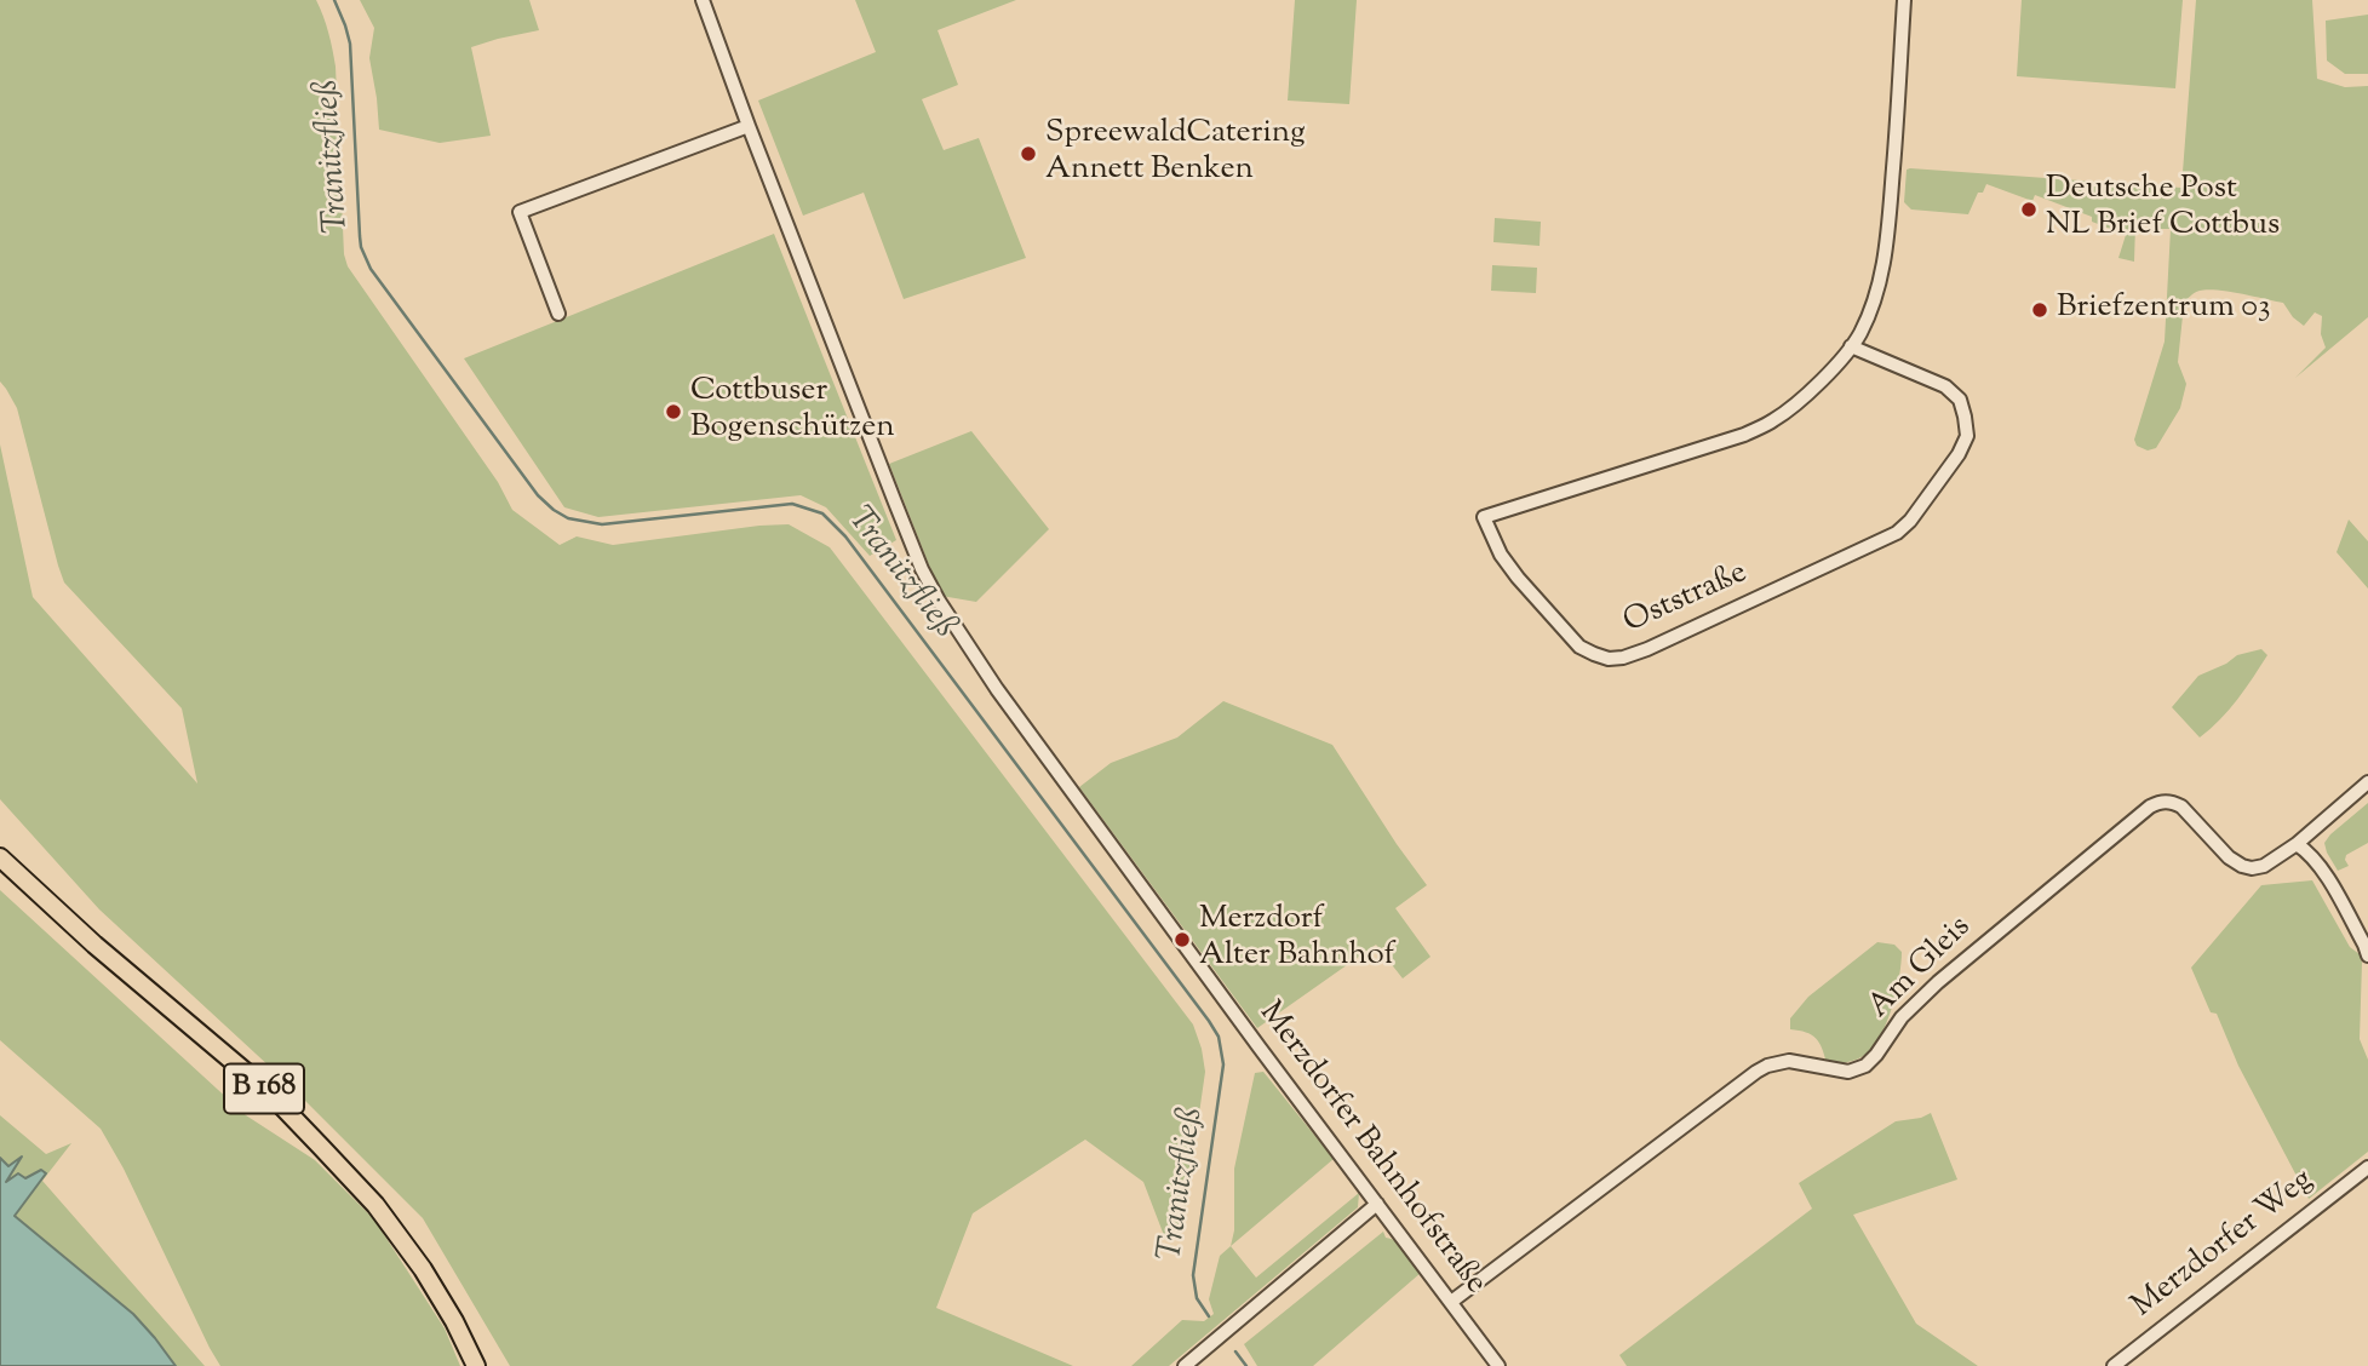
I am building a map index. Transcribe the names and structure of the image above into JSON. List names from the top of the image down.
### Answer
{
  "streets": {
    "main road": ["B 168"],
    "street": [
      "Oststraße",
      "Am Gleis",
      "Merzdorfer Bahnhofstraße",
      "Merzdorfer Weg"
    ]
  },
  "crossings": [
    ["Am Gleis", "Merzdorfer Bahnhofstraße"]
  ],
  "water": ["Tranitzfließ"],
  "places": [
    "SpreewaldCatering Annett Benken",
    "Deutsche Post NL Brief Cottbus",
    "Briefzentrum 03",
    "Cottbuser Bogenschützen",
    "Merzdorf Alter Bahnhof"
  ]
}
